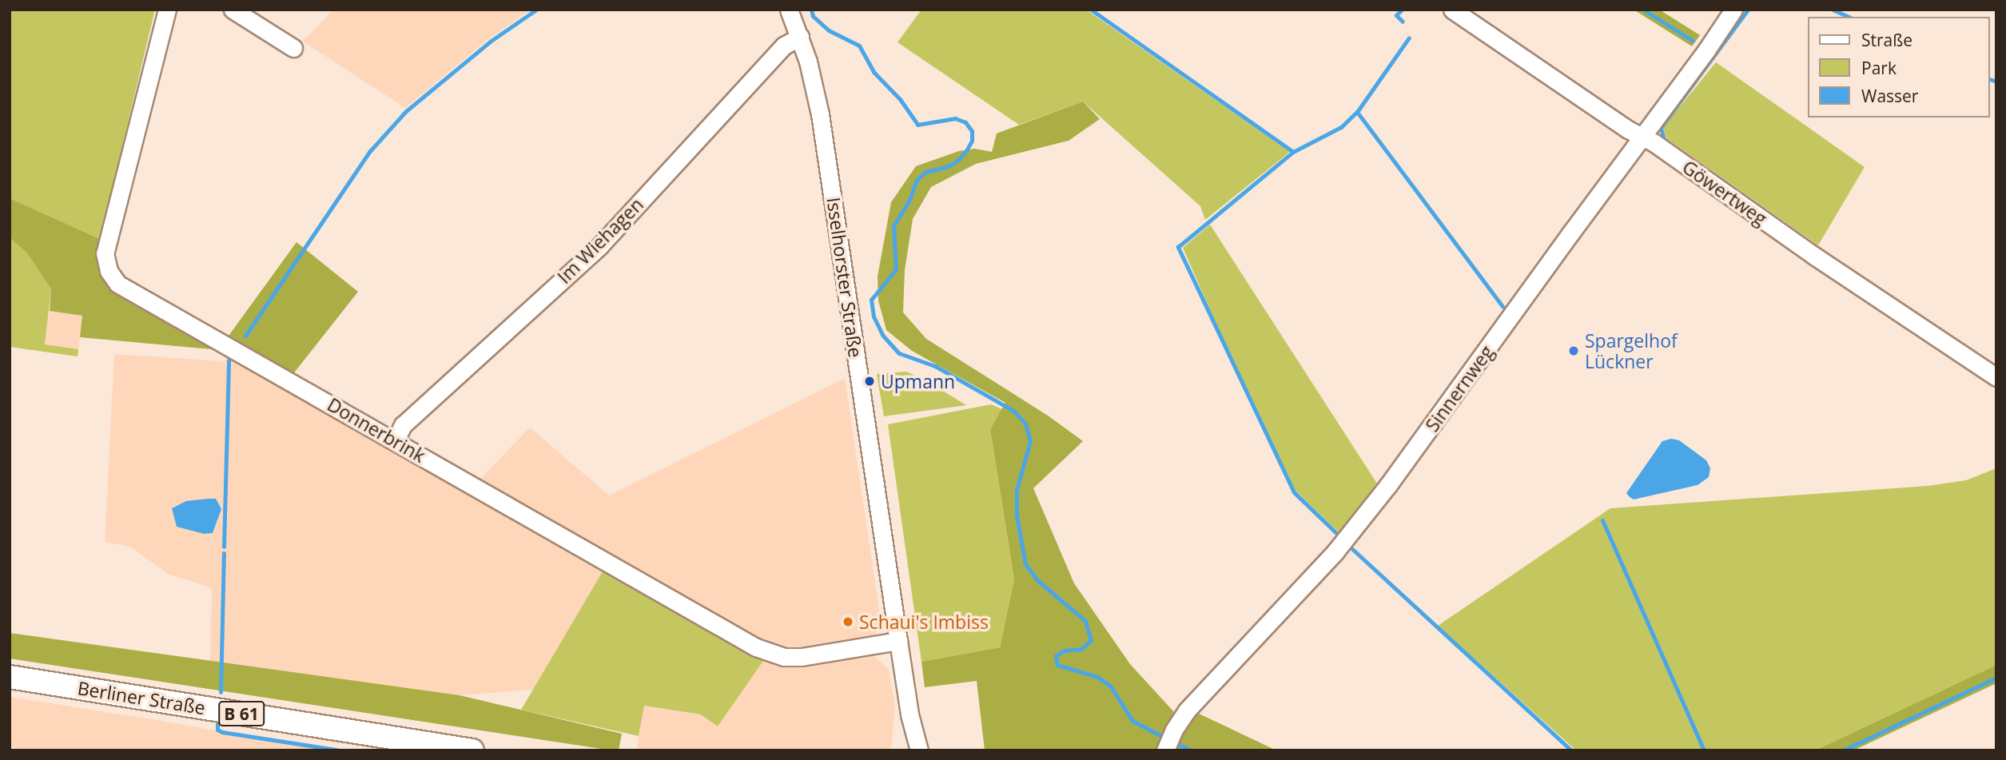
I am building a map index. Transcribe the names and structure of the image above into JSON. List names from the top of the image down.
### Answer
{
  "streets": {
    "main road": ["Berliner Straße", "B 61"],
    "street": [
      "Göwertweg",
      "Im Wiehagen",
      "Isselhorster Straße",
      "Sinnernweg",
      "Donnerbrink"
    ]
  },
  "crossings": [
    ["Göwertweg", "Sinnernweg"],
    ["Im Wiehagen", "Isselhorster Straße"],
    ["Im Wiehagen", "Donnerbrink"],
    ["Isselhorster Straße", "Donnerbrink"]
  ],
  "places": ["Spargelhof Lückner", "Upmann", "Schaui's Imbiss"],
  "legend": ["Straße", "Park", "Wasser"]
}
